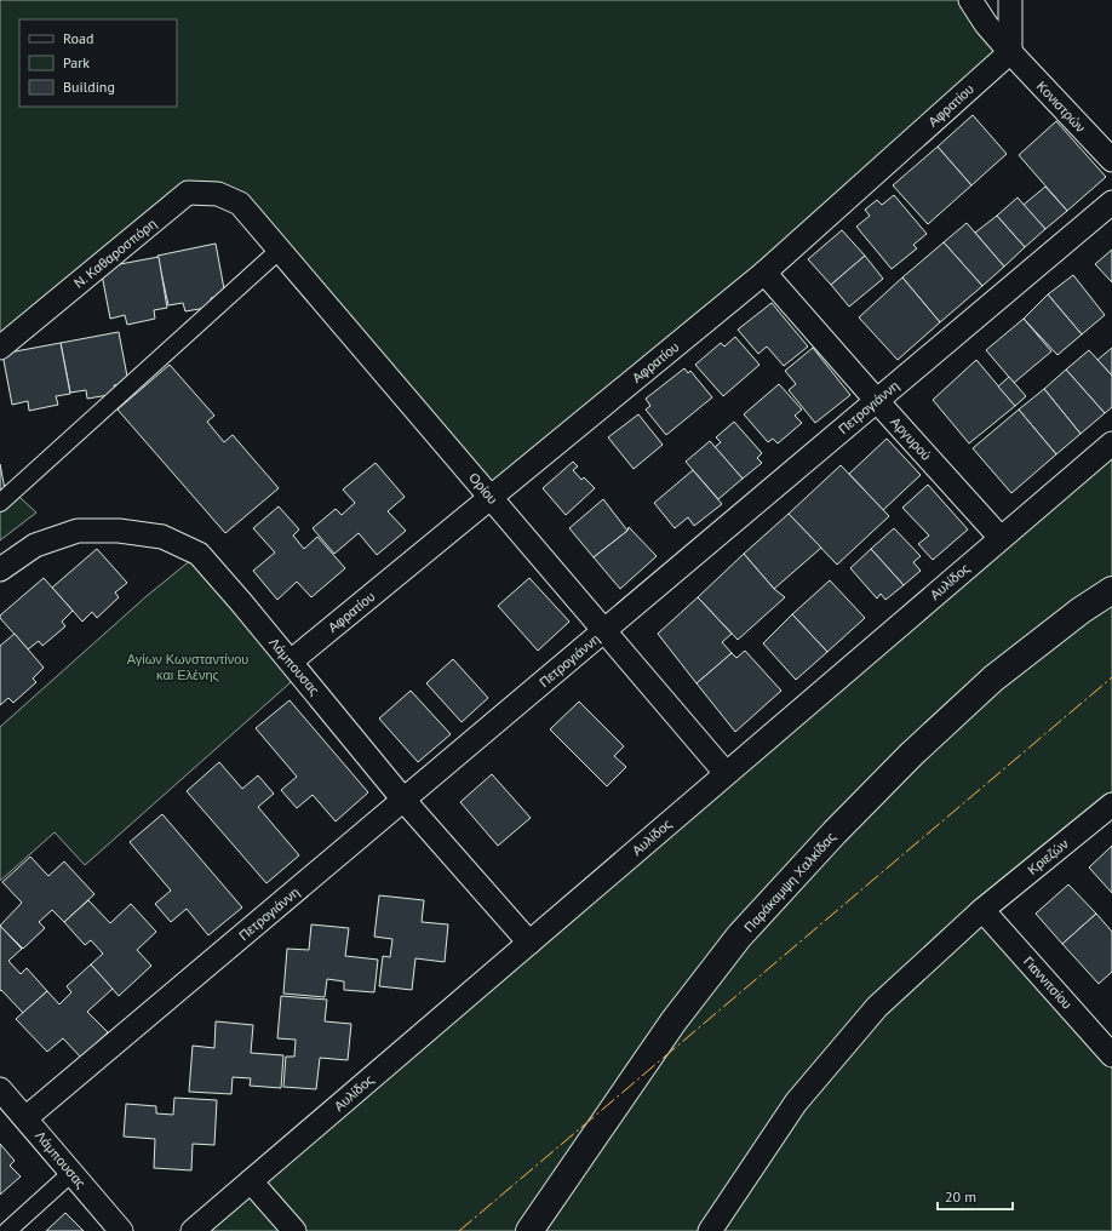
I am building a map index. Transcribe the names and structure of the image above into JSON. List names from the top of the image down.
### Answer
{
  "streets": {
    "main road": ["Παράκαμψη Χαλκίδας"],
    "street": [
      "Αφρατίου",
      "Κονιστρών",
      "Ν. Καθαροσπόρη",
      "Πετρογιάννη",
      "Αργυρού",
      "Ορίου",
      "Αυλίδος",
      "Λάμπουσας",
      "Κριεζών",
      "Γιαννιτσίου"
    ]
  },
  "crossings": [
    ["Αφρατίου", "Κονιστρών"],
    ["Αφρατίου", "Αργυρού"],
    ["Αφρατίου", "Ορίου"],
    ["Αφρατίου", "Λάμπουσας"],
    ["Ν. Καθαροσπόρη", "Ορίου"],
    ["Πετρογιάννη", "Αργυρού"],
    ["Πετρογιάννη", "Ορίου"],
    ["Πετρογιάννη", "Λάμπουσας"],
    ["Αργυρού", "Αυλίδος"],
    ["Ορίου", "Αυλίδος"],
    ["Αυλίδος", "Λάμπουσας"],
    ["Κριεζών", "Γιαννιτσίου"]
  ],
  "parks": ["Αγίων Κωνσταντίνου και Ελένης"],
  "legend": ["Road", "Park", "Building"],
  "scale_bar": "20 m"
}
